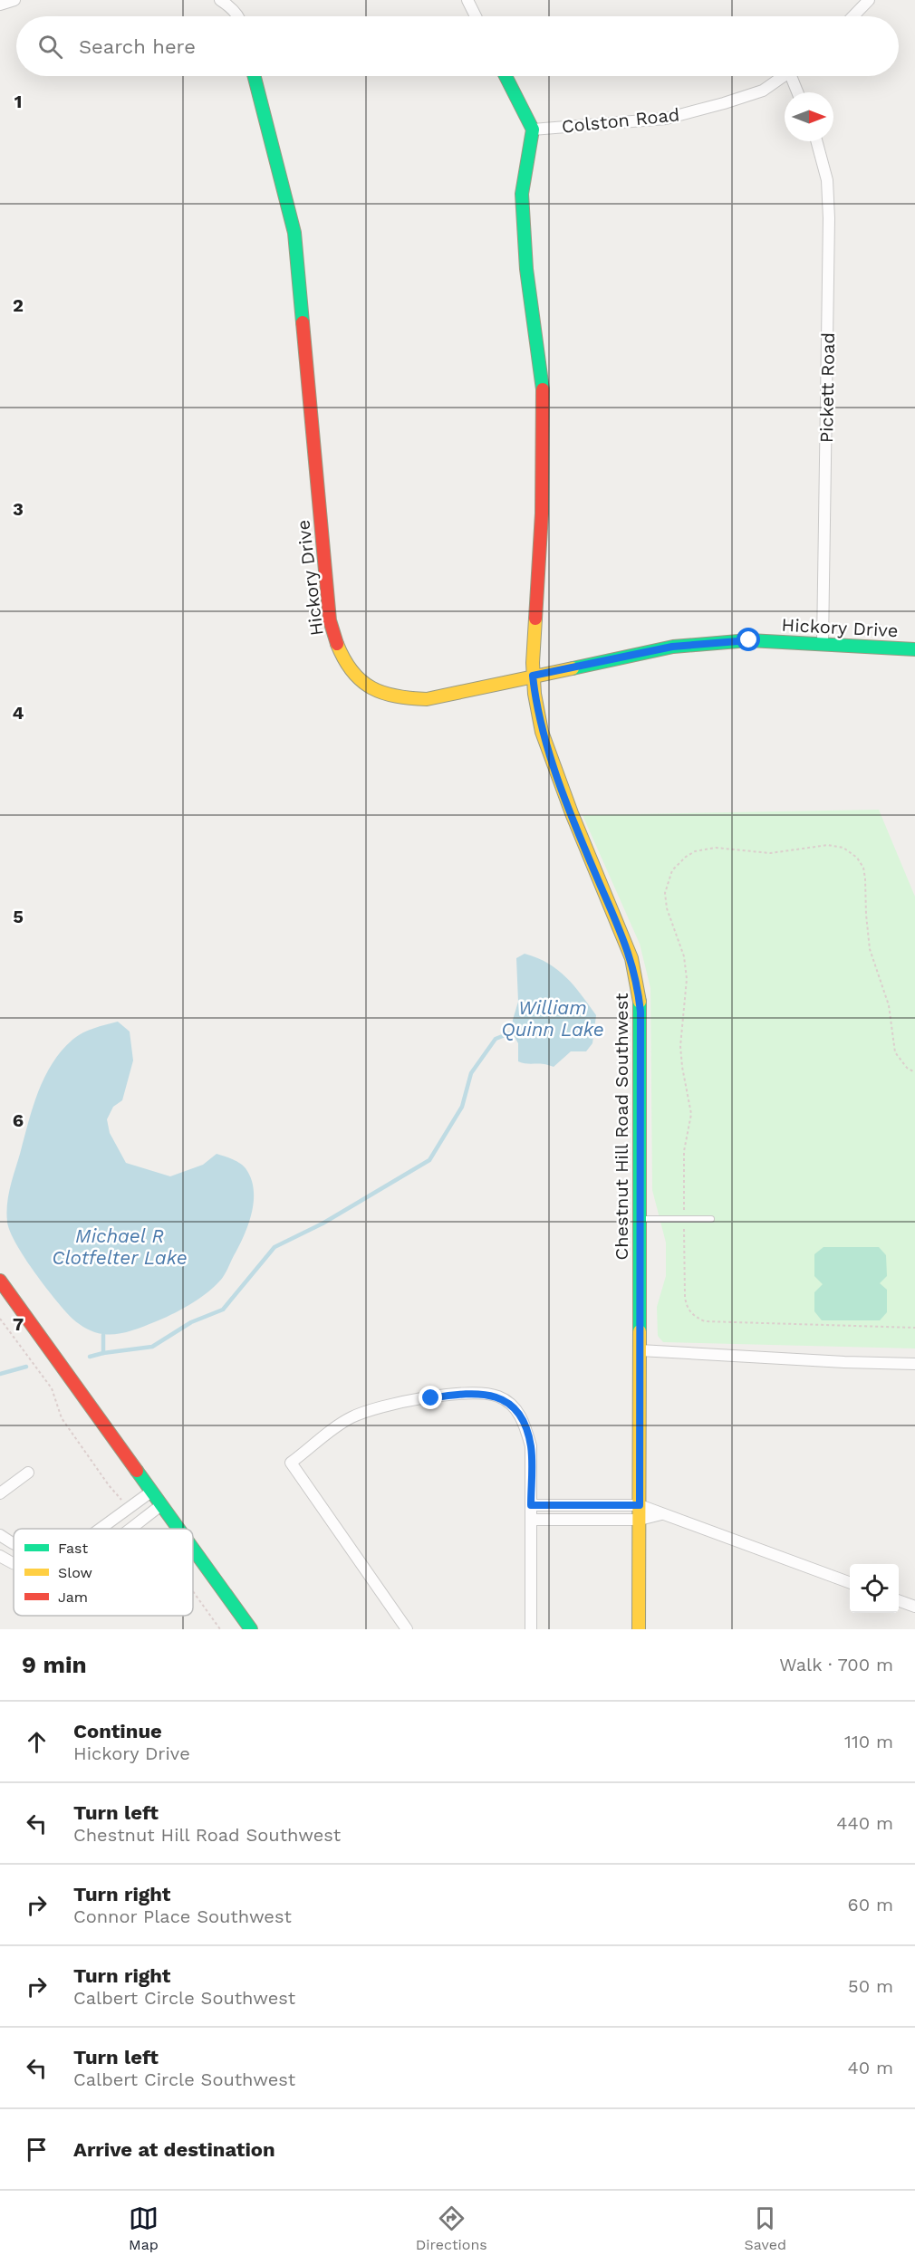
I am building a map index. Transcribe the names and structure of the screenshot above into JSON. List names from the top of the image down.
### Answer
{
  "streets": {
    "street": [
      "Colston Road",
      "Pickett Road",
      "Hickory Drive",
      "Chestnut Hill Road Southwest"
    ]
  },
  "crossings": [
    ["Colston Road", "Chestnut Hill Road Southwest"],
    ["Pickett Road", "Hickory Drive"],
    ["Hickory Drive", "Chestnut Hill Road Southwest"]
  ],
  "water": ["William Quinn Lake", "Michael R Clotfelter Lake"],
  "legend": ["Fast", "Slow", "Jam"],
  "north": "right",
  "page": {
    "search": "Search here",
    "heading": ["9 min", "Walk · 700 m"],
    "list": [
      ["Continue", "Hickory Drive", "110 m"],
      ["Turn left", "Chestnut Hill Road Southwest", "440 m"],
      ["Turn right", "Connor Place Southwest", "60 m"],
      ["Turn right", "Calbert Circle Southwest", "50 m"],
      ["Turn left", "Calbert Circle Southwest", "40 m"],
      "Arrive at destination"
    ],
    "nav": ["Map", "Directions", "Saved"]
  },
  "grid": {
    "rows": [
      "1",
      "2",
      "3",
      "4",
      "5",
      "6",
      "7"
    ]
  }
}
